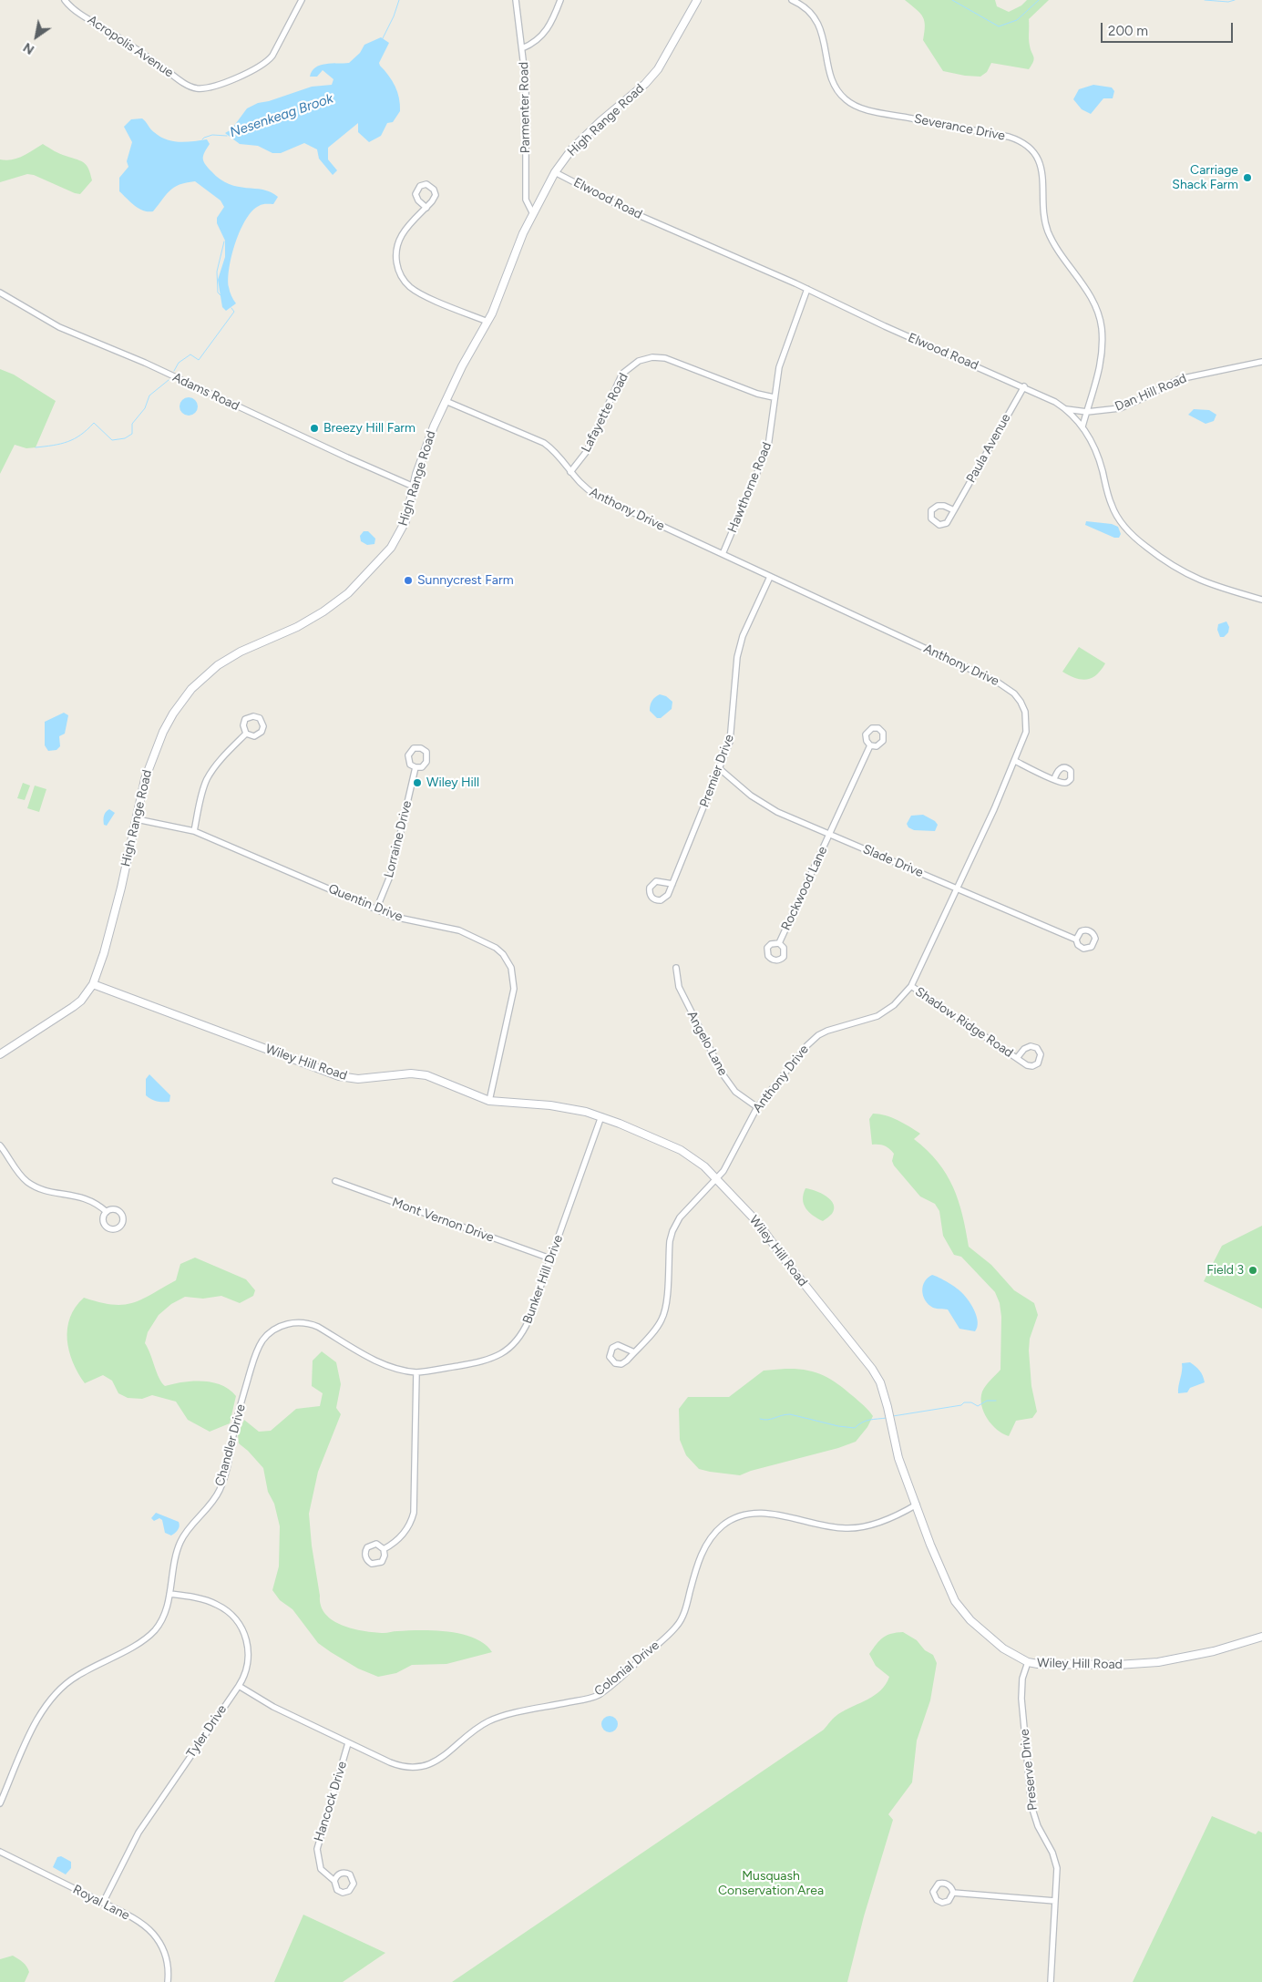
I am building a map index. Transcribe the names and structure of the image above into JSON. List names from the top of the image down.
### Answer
{
  "streets": {
    "street": [
      "Acropolis Avenue",
      "Parmenter Road",
      "High Range Road",
      "Severance Drive",
      "Elwood Road",
      "Adams Road",
      "Dan Hill Road",
      "Lafayette Road",
      "Paula Avenue",
      "Hawthorne Road",
      "Anthony Drive",
      "Premier Drive",
      "Lorraine Drive",
      "Slade Drive",
      "Rockwood Lane",
      "Quentin Drive",
      "Shadow Ridge Road",
      "Angelo Lane",
      "Wiley Hill Road",
      "Mont Vernon Drive",
      "Bunker Hill Drive",
      "Chandler Drive",
      "Colonial Drive",
      "Tyler Drive",
      "Preserve Drive",
      "Hancock Drive",
      "Royal Lane"
    ]
  },
  "crossings": [
    ["Parmenter Road", "High Range Road"],
    ["High Range Road", "Elwood Road"],
    ["High Range Road", "Adams Road"],
    ["High Range Road", "Anthony Drive"],
    ["High Range Road", "Quentin Drive"],
    ["High Range Road", "Wiley Hill Road"],
    ["Severance Drive", "Elwood Road"],
    ["Severance Drive", "Dan Hill Road"],
    ["Elwood Road", "Dan Hill Road"],
    ["Elwood Road", "Paula Avenue"],
    ["Elwood Road", "Hawthorne Road"],
    ["Lafayette Road", "Hawthorne Road"],
    ["Lafayette Road", "Anthony Drive"],
    ["Hawthorne Road", "Anthony Drive"],
    ["Anthony Drive", "Premier Drive"],
    ["Anthony Drive", "Slade Drive"],
    ["Anthony Drive", "Shadow Ridge Road"],
    ["Anthony Drive", "Angelo Lane"],
    ["Anthony Drive", "Wiley Hill Road"],
    ["Premier Drive", "Slade Drive"],
    ["Lorraine Drive", "Quentin Drive"],
    ["Slade Drive", "Rockwood Lane"],
    ["Quentin Drive", "Wiley Hill Road"],
    ["Wiley Hill Road", "Bunker Hill Drive"],
    ["Wiley Hill Road", "Colonial Drive"],
    ["Wiley Hill Road", "Preserve Drive"],
    ["Mont Vernon Drive", "Bunker Hill Drive"],
    ["Bunker Hill Drive", "Chandler Drive"],
    ["Chandler Drive", "Tyler Drive"],
    ["Colonial Drive", "Tyler Drive"],
    ["Colonial Drive", "Hancock Drive"],
    ["Tyler Drive", "Royal Lane"]
  ],
  "water": ["Nesenkeag Brook"],
  "parks": ["Musquash Conservation Area"],
  "places": [
    "Carriage Shack Farm",
    "Breezy Hill Farm",
    "Sunnycrest Farm",
    "Wiley Hill",
    "Field 3"
  ],
  "scale_bar": "200 m",
  "north": "bottom left"
}
